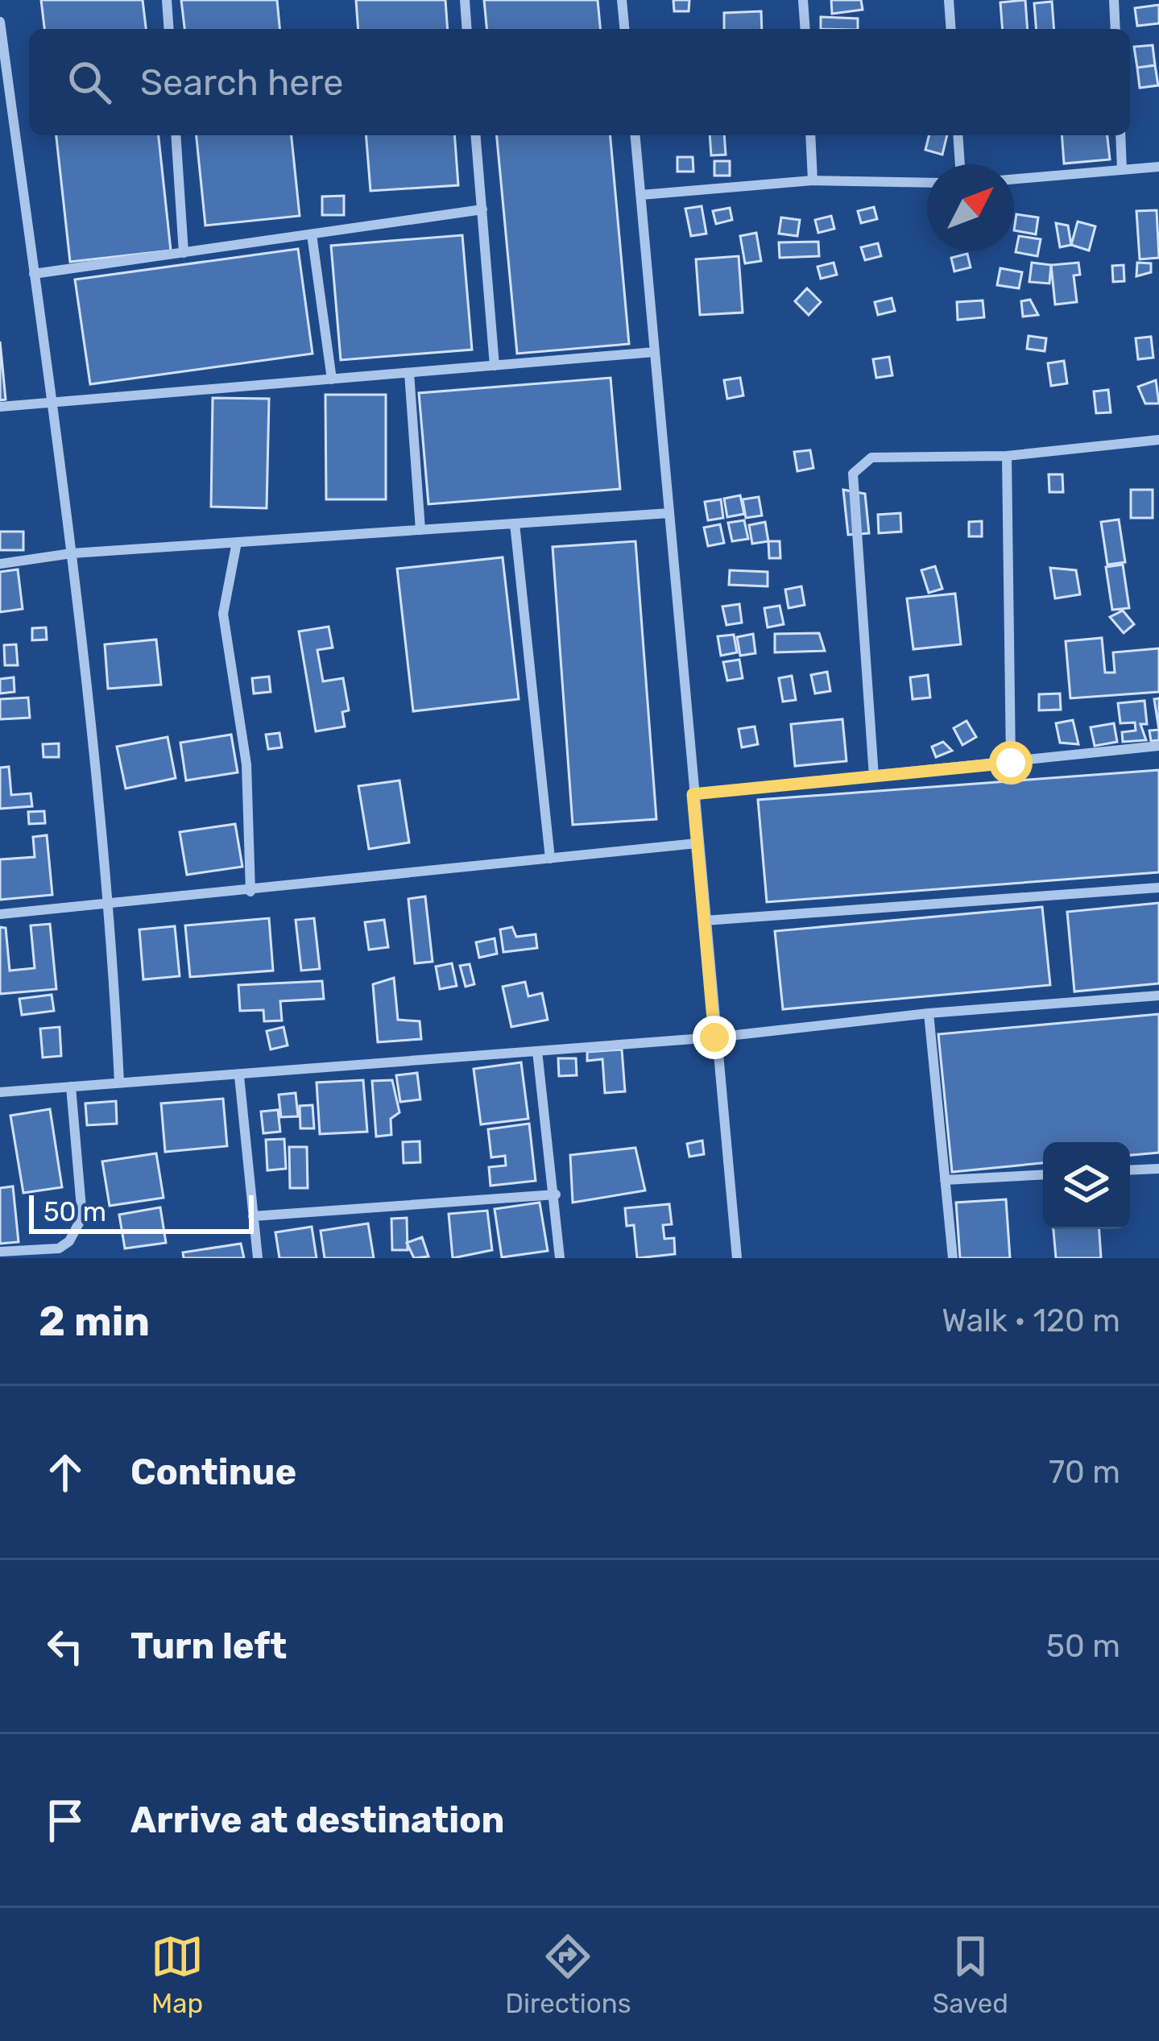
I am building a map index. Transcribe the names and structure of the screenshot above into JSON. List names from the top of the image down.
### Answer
{
  "scale_bar": "50 m",
  "north": "top right",
  "page": {
    "search": "Search here",
    "scale": "50 m",
    "heading": ["2 min", "Walk · 120 m"],
    "list": [
      ["Continue", "70 m"],
      ["Turn left", "50 m"],
      "Arrive at destination"
    ],
    "nav": ["Map", "Directions", "Saved"]
  }
}
